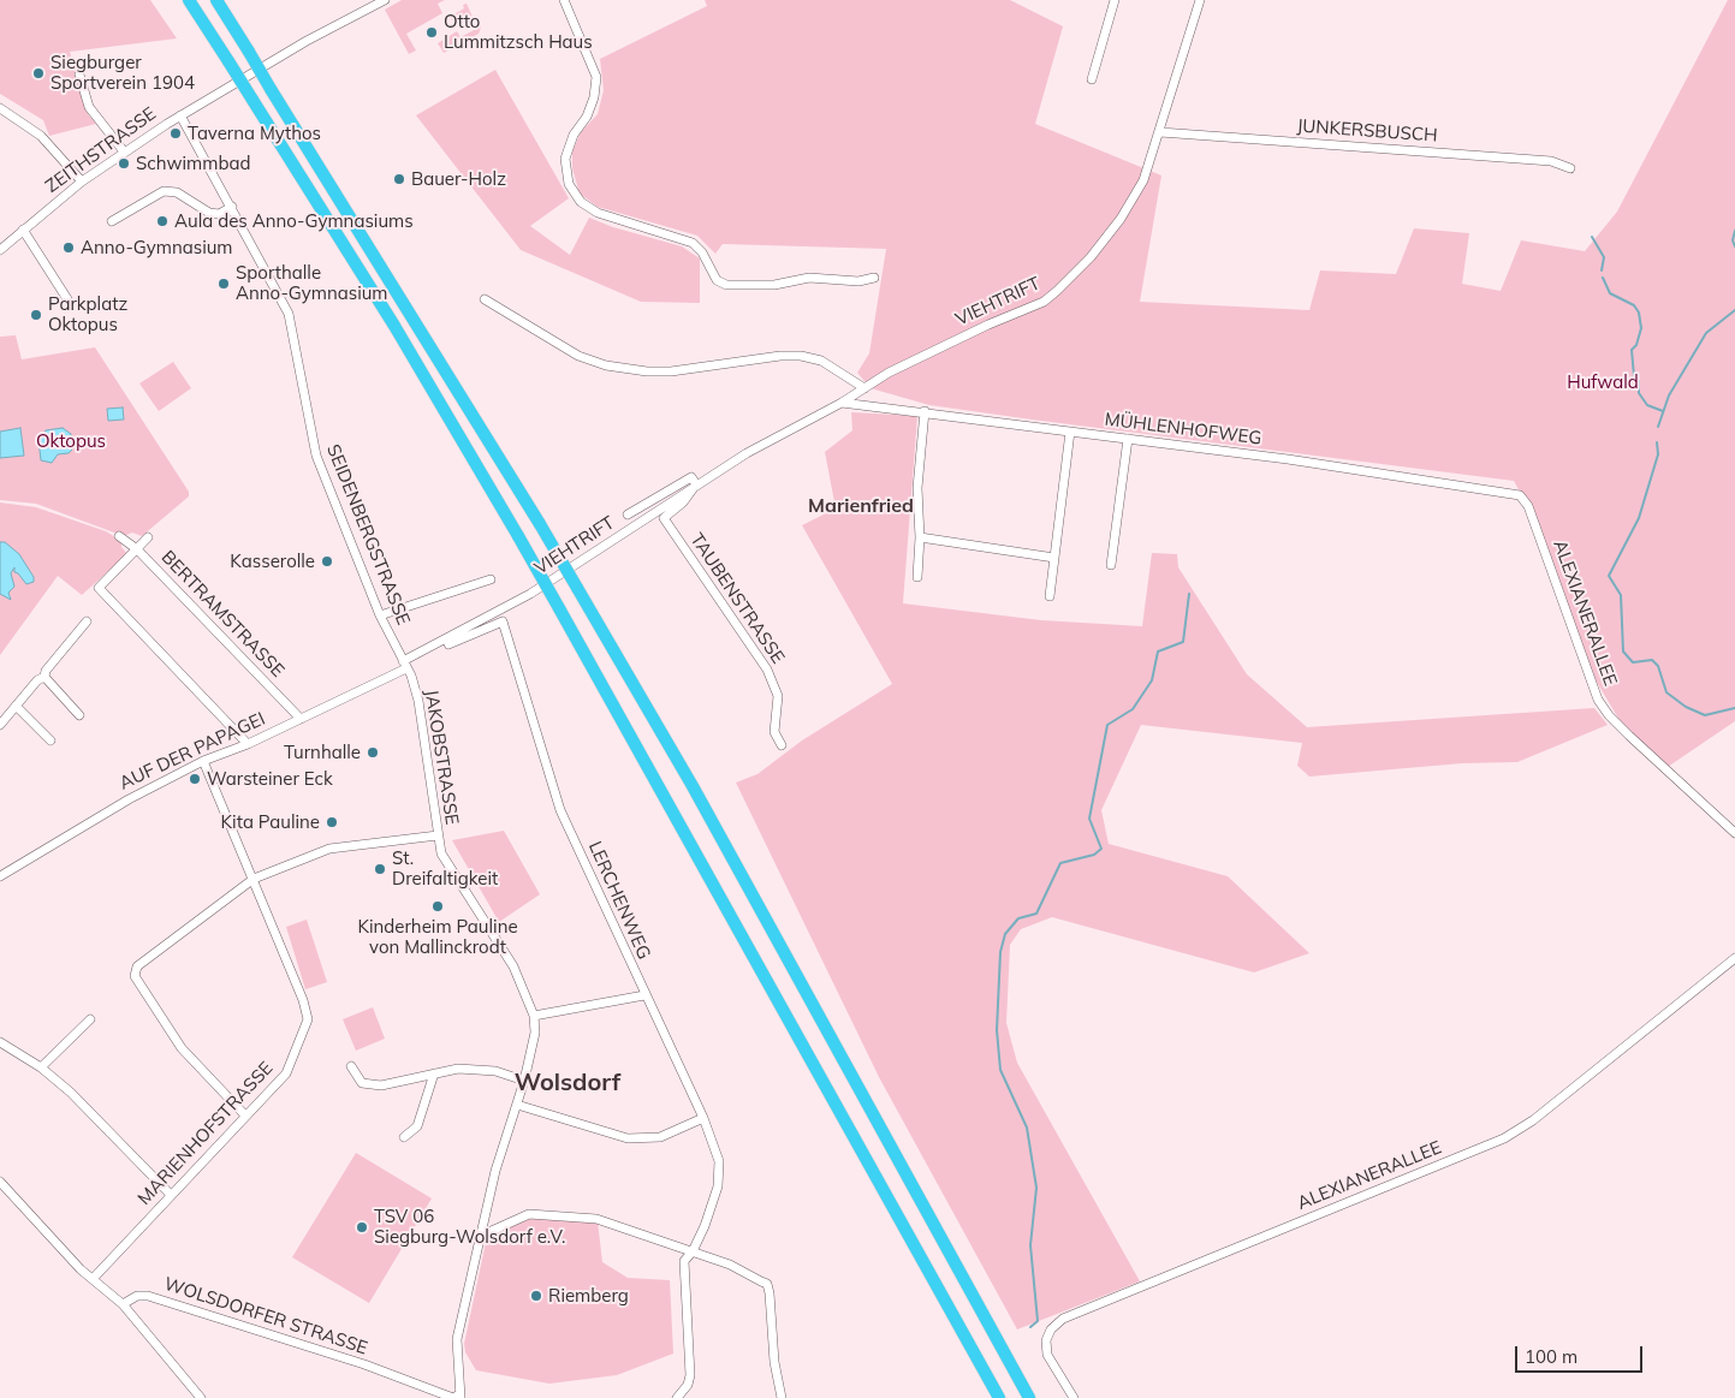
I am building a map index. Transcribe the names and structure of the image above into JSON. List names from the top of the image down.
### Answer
{
  "streets": {
    "street": [
      "JUNKERSBUSCH",
      "ZEITHSTRASSE",
      "VIEHTRIFT",
      "MÜHLENHOFWEG",
      "SEIDENBERGSTRASSE",
      "TAUBENSTRASSE",
      "ALEXIANERALLEE",
      "BERTRAMSTRASSE",
      "AUF DER PAPAGEI",
      "JAKOBSTRASSE",
      "LERCHENWEG",
      "MARIENHOFSTRASSE",
      "WOLSDORFER STRASSE"
    ]
  },
  "crossings": [
    ["JUNKERSBUSCH", "VIEHTRIFT"],
    ["ZEITHSTRASSE", "SEIDENBERGSTRASSE"],
    ["VIEHTRIFT", "MÜHLENHOFWEG"],
    ["VIEHTRIFT", "TAUBENSTRASSE"],
    ["VIEHTRIFT", "AUF DER PAPAGEI"],
    ["MÜHLENHOFWEG", "ALEXIANERALLEE"],
    ["SEIDENBERGSTRASSE", "AUF DER PAPAGEI"],
    ["SEIDENBERGSTRASSE", "JAKOBSTRASSE"],
    ["BERTRAMSTRASSE", "AUF DER PAPAGEI"],
    ["AUF DER PAPAGEI", "JAKOBSTRASSE"],
    ["AUF DER PAPAGEI", "LERCHENWEG"],
    ["AUF DER PAPAGEI", "MARIENHOFSTRASSE"],
    ["JAKOBSTRASSE", "WOLSDORFER STRASSE"]
  ],
  "districts": ["Marienfried", "Wolsdorf"],
  "parks": ["Hufwald", "Oktopus"],
  "places": [
    "Otto Lummitzsch Haus",
    "Siegburger Sportverein 1904",
    "Taverna Mythos",
    "Schwimmbad",
    "Bauer-Holz",
    "Aula des Anno-Gymnasiums",
    "Anno-Gymnasium",
    "Sporthalle Anno-Gymnasium",
    "Parkplatz Oktopus",
    "Kasserolle",
    "Turnhalle",
    "Warsteiner Eck",
    "Kita Pauline",
    "St. Dreifaltigkeit",
    "Kinderheim Pauline von Mallinckrodt",
    "TSV 06 Siegburg-Wolsdorf e.V.",
    "Riemberg"
  ],
  "scale_bar": "100 m"
}
